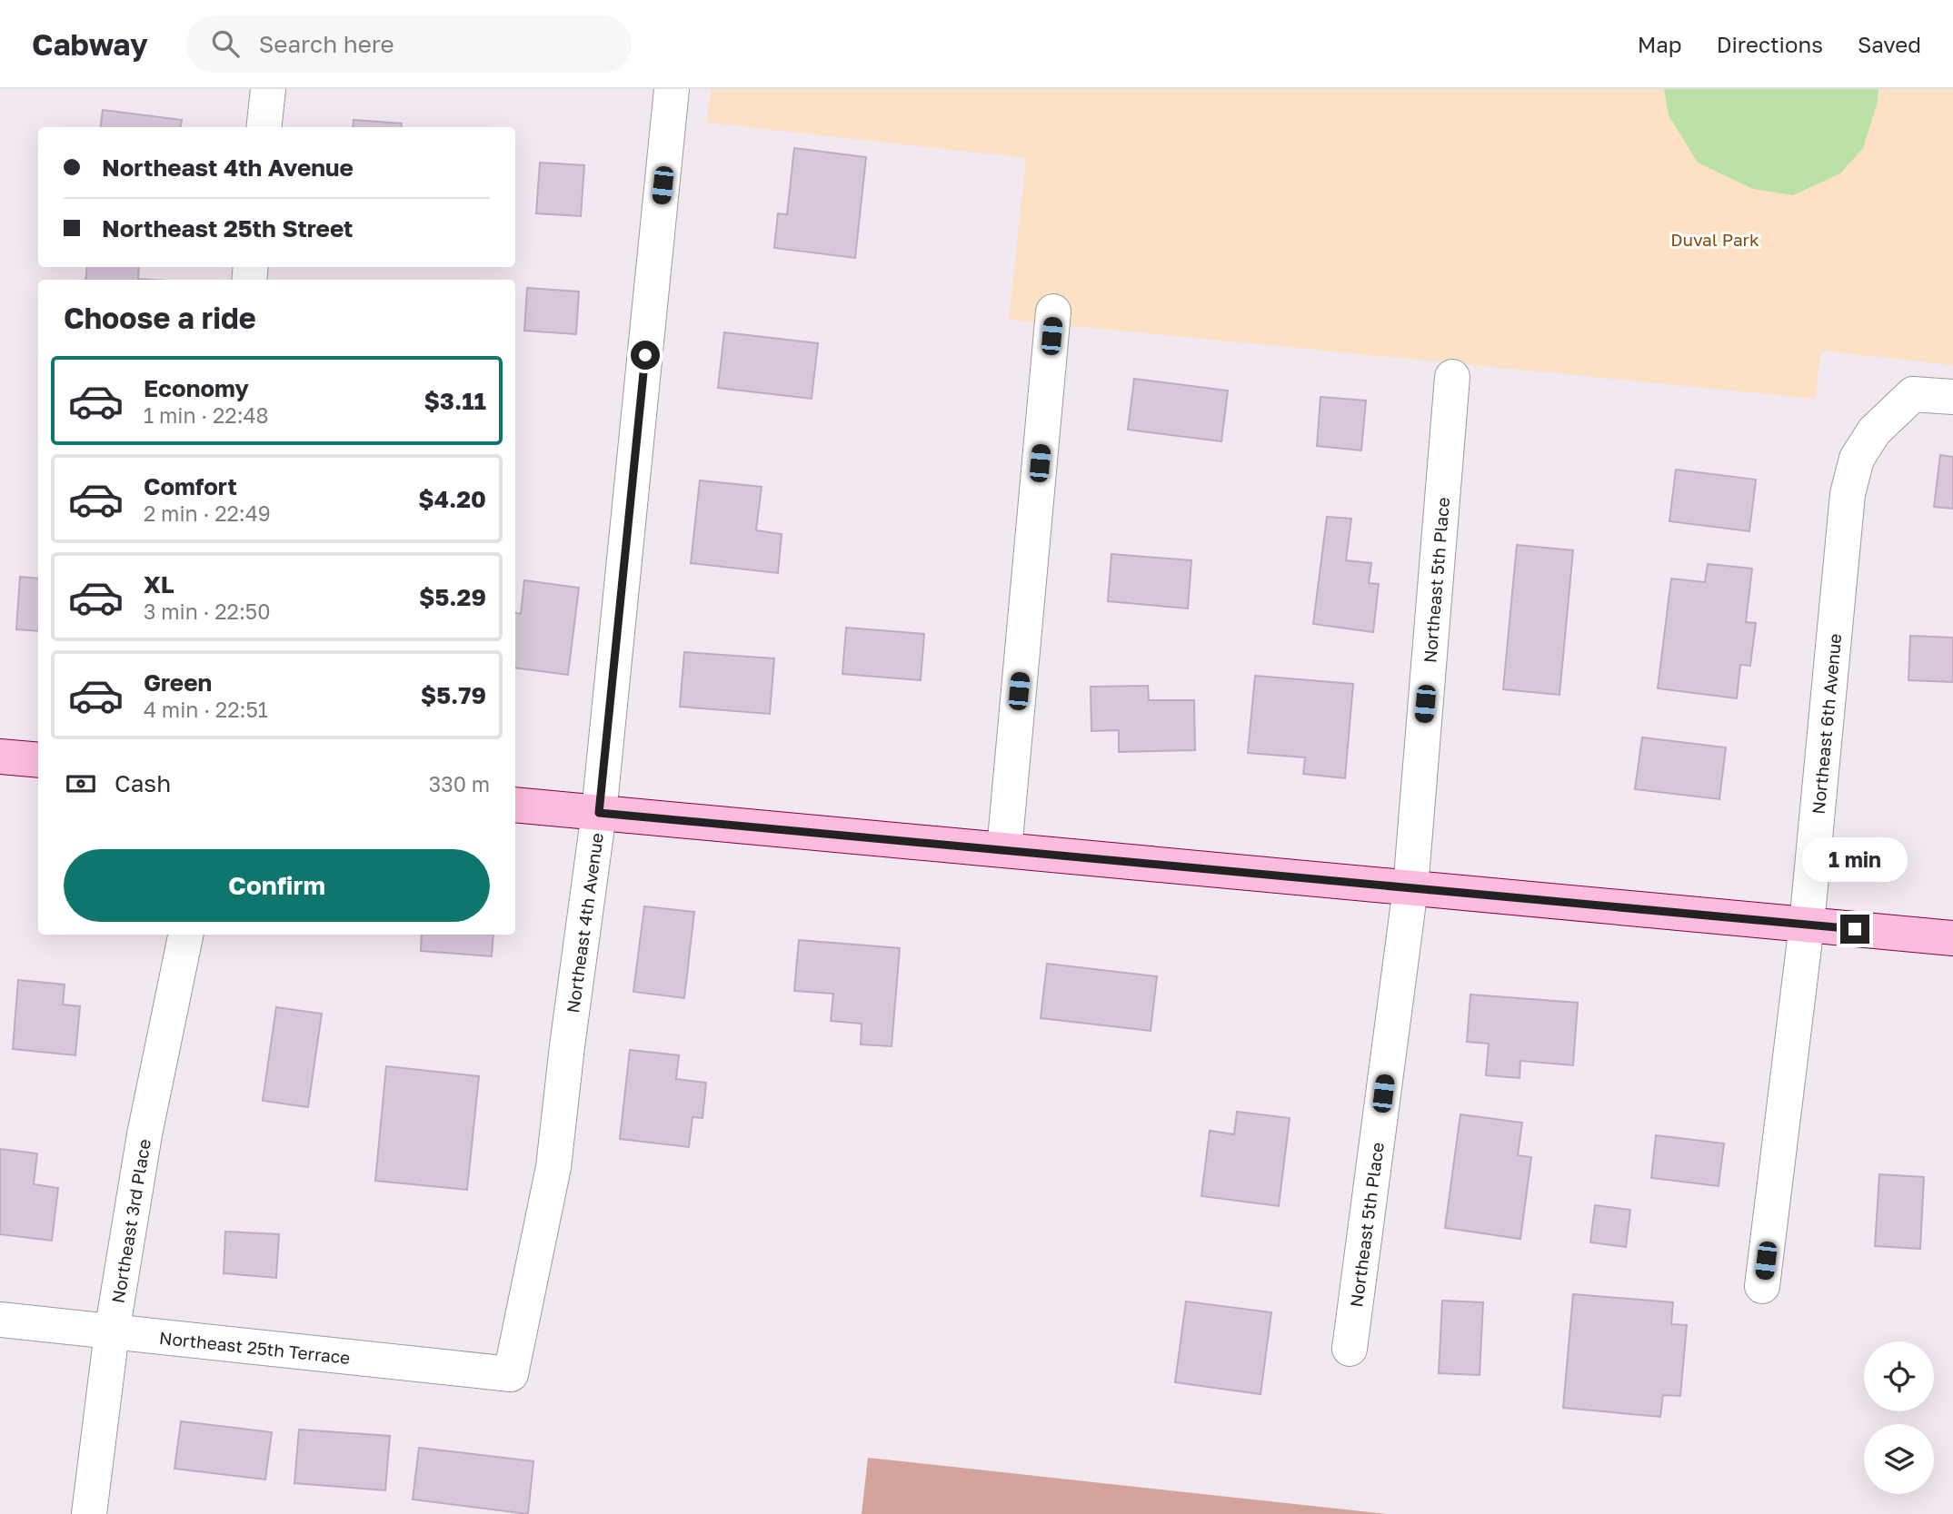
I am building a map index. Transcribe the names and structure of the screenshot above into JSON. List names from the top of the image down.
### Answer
{
  "streets": {
    "street": [
      "Northeast 5th Place",
      "Northeast 6th Avenue",
      "Northeast 4th Avenue",
      "Northeast 3rd Place",
      "Northeast 25th Terrace"
    ]
  },
  "crossings": [
    ["Northeast 4th Avenue", "Northeast 25th Terrace"],
    ["Northeast 3rd Place", "Northeast 25th Terrace"]
  ],
  "parks": ["Duval Park"],
  "page": {
    "header": "Cabway",
    "search": "Search here",
    "nav": ["Map", "Directions", "Saved"],
    "banner": ["Northeast 4th Avenue", "Northeast 25th Street"],
    "heading": "Choose a ride",
    "list": [
      {
        "name": "Economy",
        "note": "1 min · 22:48",
        "value": "$3.11"
      },
      {
        "name": "Comfort",
        "note": "2 min · 22:49",
        "value": "$4.20"
      },
      {
        "name": "XL",
        "note": "3 min · 22:50",
        "value": "$5.29"
      },
      {
        "name": "Green",
        "note": "4 min · 22:51",
        "value": "$5.79"
      }
    ],
    "pay": ["Cash", "330 m"],
    "buttons": "Confirm",
    "bubble": "1 min"
  }
}
